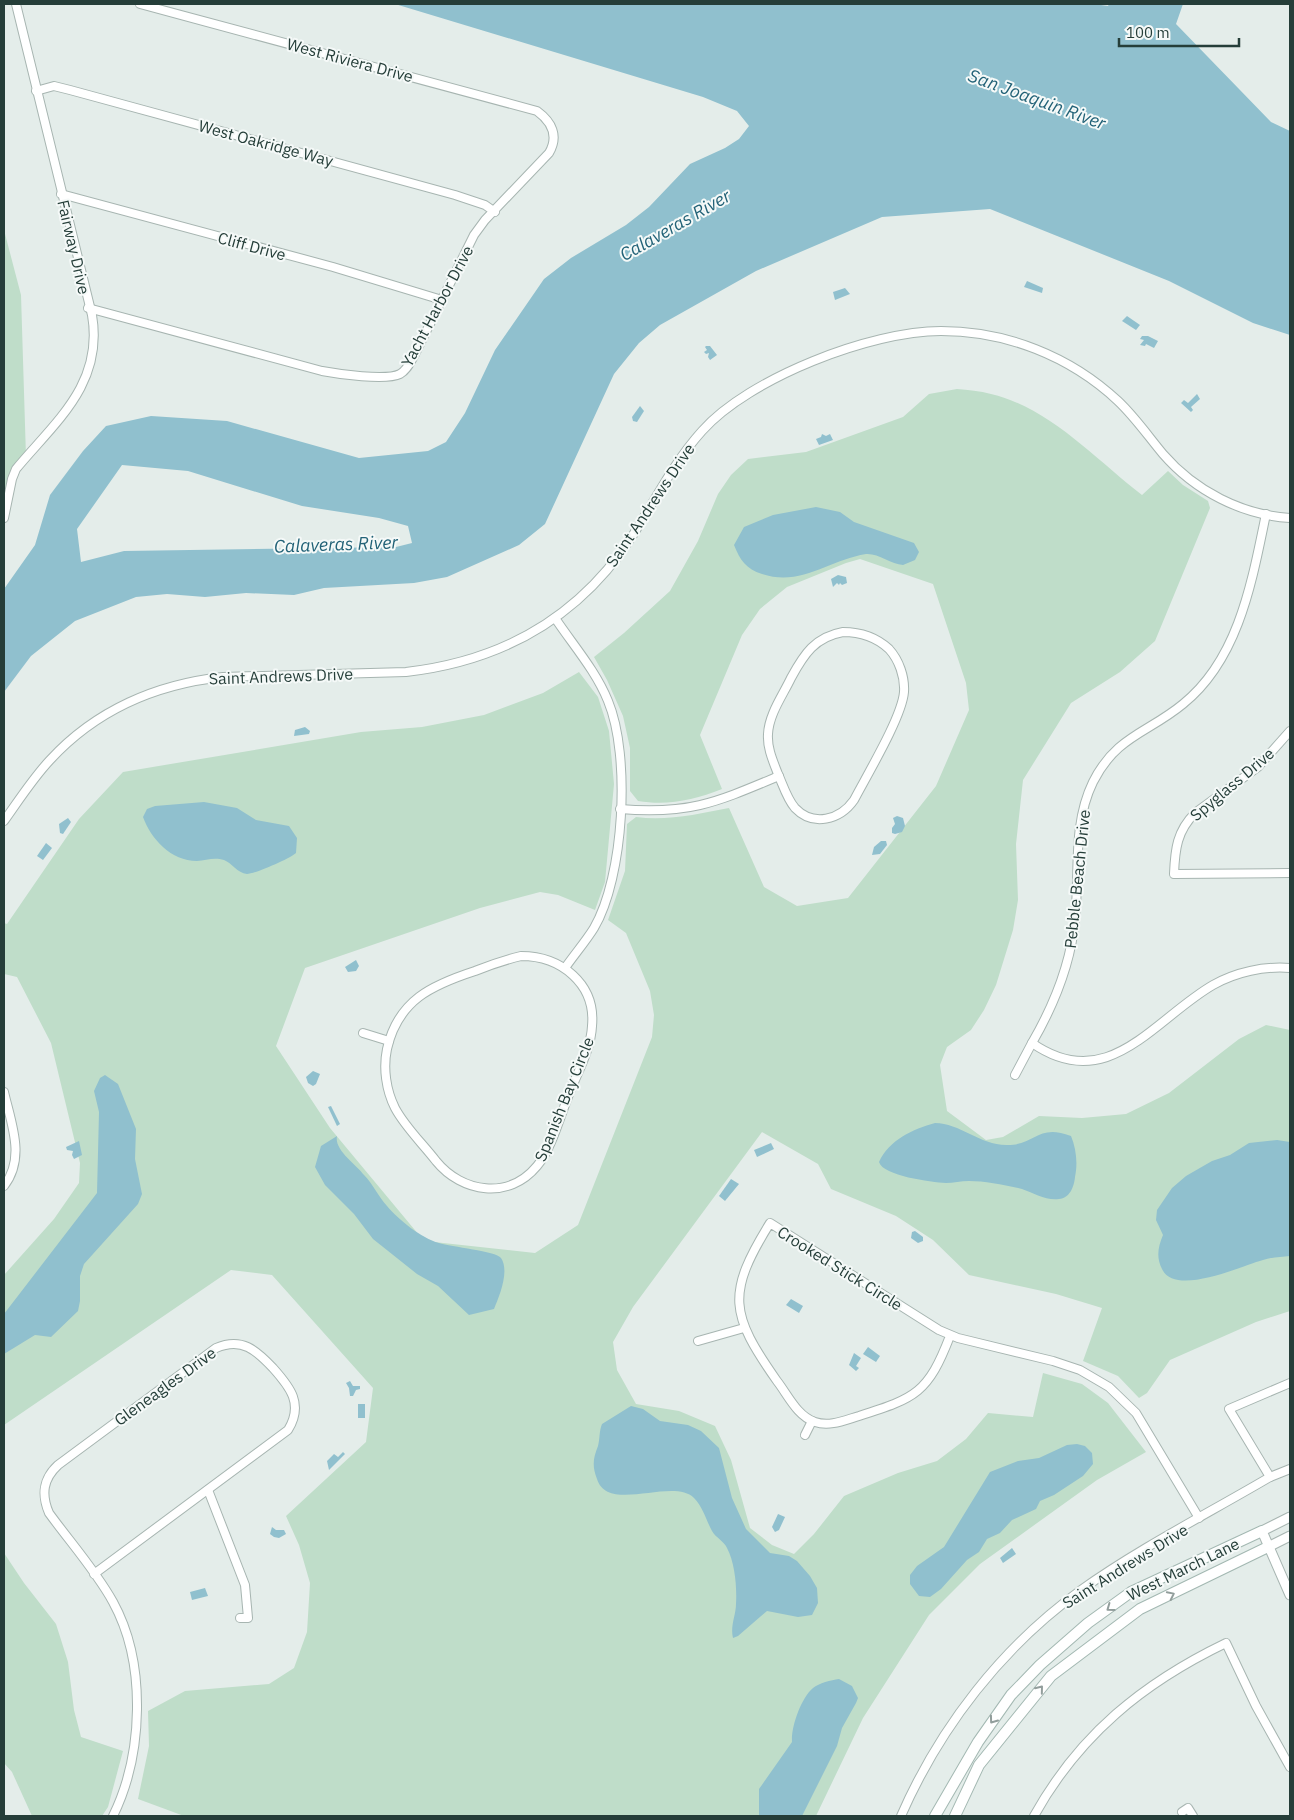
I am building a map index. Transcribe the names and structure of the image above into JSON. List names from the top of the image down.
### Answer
{
  "streets": {
    "main road": ["West March Lane"],
    "street": [
      "West Riviera Drive",
      "West Oakridge Way",
      "Cliff Drive",
      "Fairway Drive",
      "Yacht Harbor Drive",
      "Saint Andrews Drive",
      "Spyglass Drive",
      "Pebble Beach Drive",
      "Spanish Bay Circle",
      "Crooked Stick Circle",
      "Gleneagles Drive"
    ]
  },
  "crossings": [
    ["West Riviera Drive", "Yacht Harbor Drive"],
    ["West Oakridge Way", "Fairway Drive"],
    ["West Oakridge Way", "Yacht Harbor Drive"],
    ["Cliff Drive", "Fairway Drive"],
    ["Cliff Drive", "Yacht Harbor Drive"],
    ["Fairway Drive", "Yacht Harbor Drive"],
    ["Saint Andrews Drive", "Pebble Beach Drive"],
    ["Saint Andrews Drive", "Crooked Stick Circle"]
  ],
  "water": ["San Joaquin River", "Calaveras River"],
  "scale_bar": "100 m"
}
